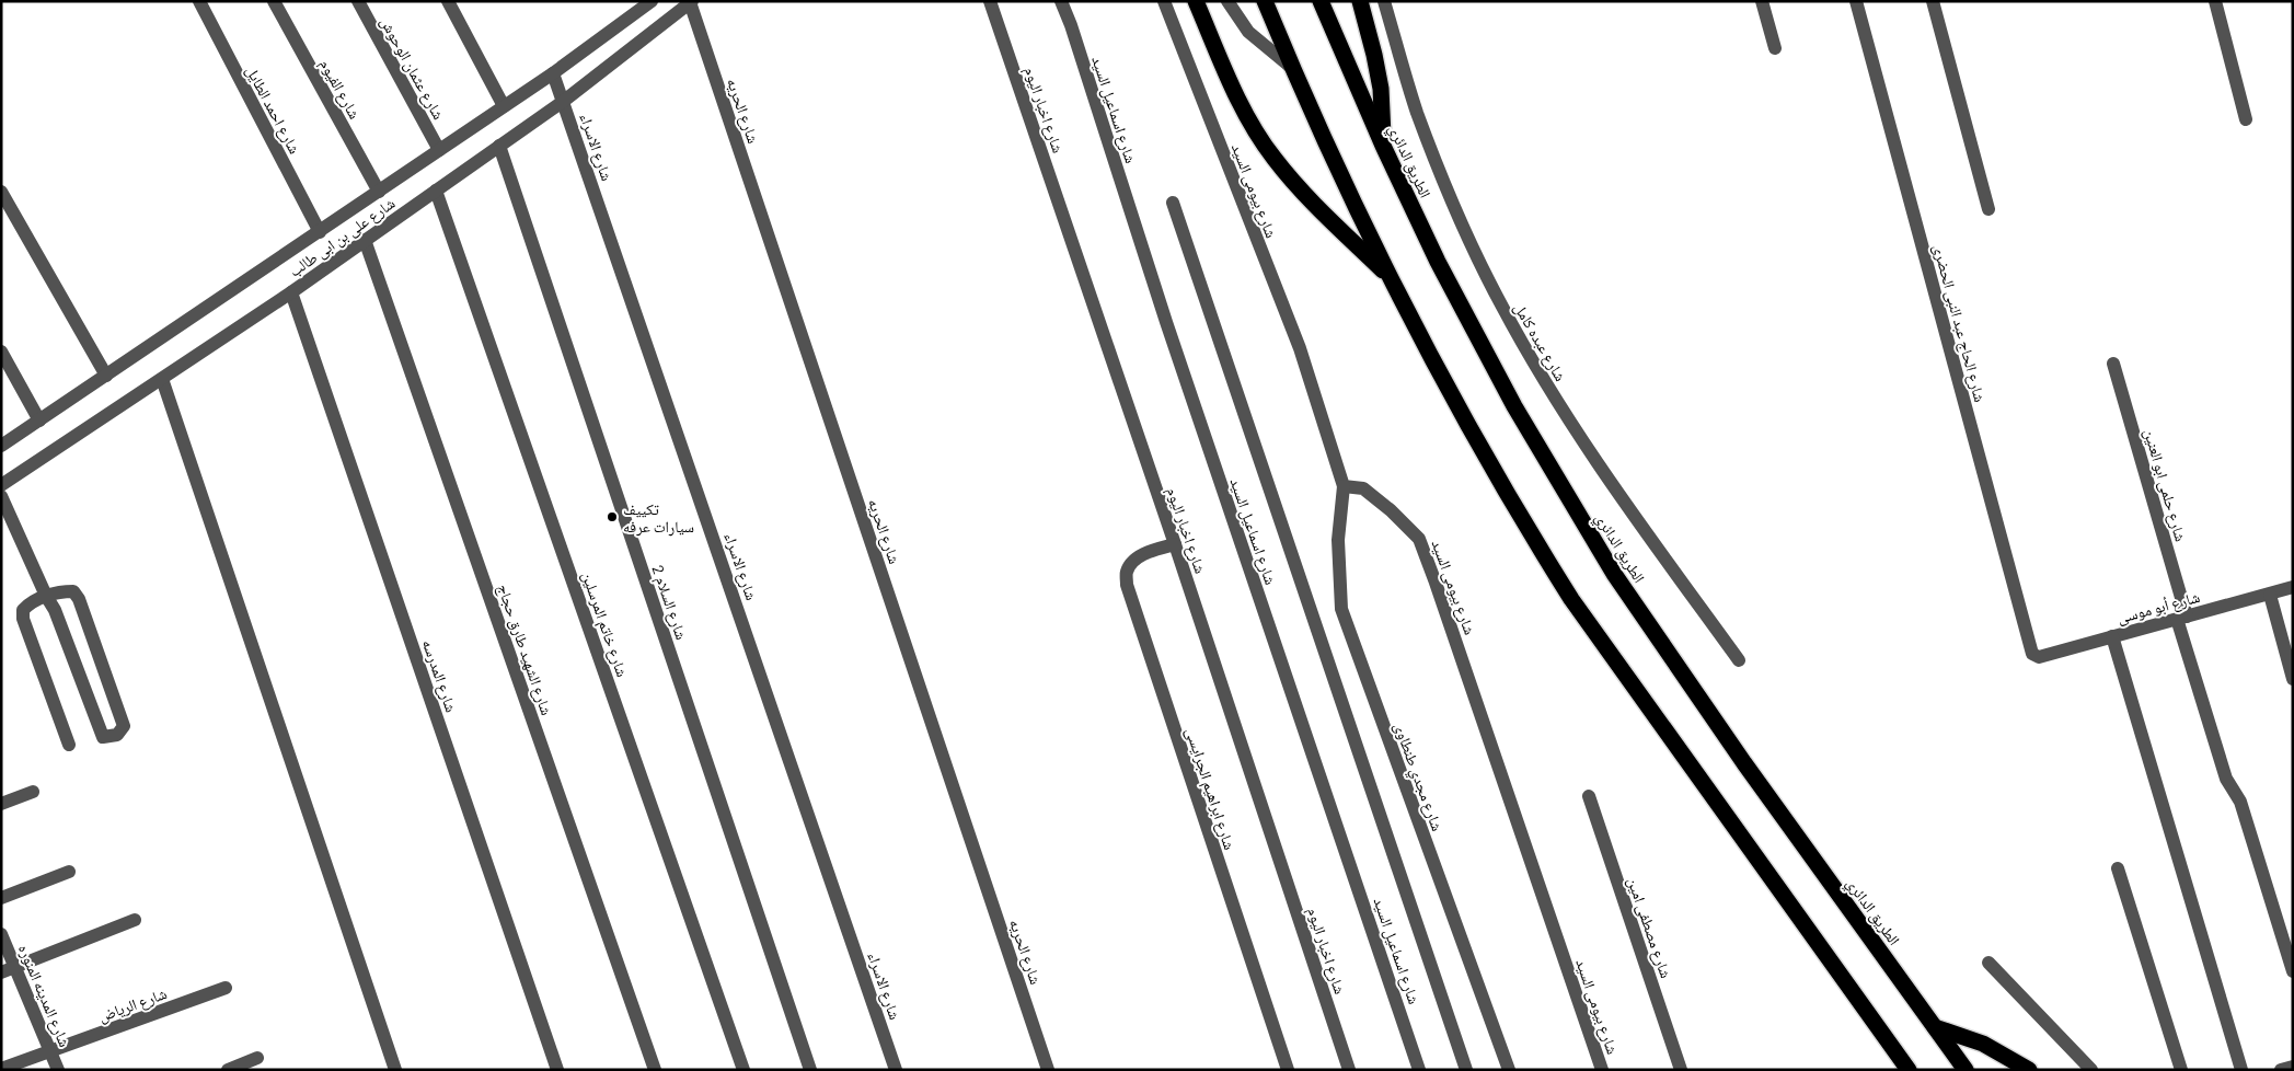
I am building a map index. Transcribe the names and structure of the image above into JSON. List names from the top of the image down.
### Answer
{
  "streets": {
    "highway": ["الطريق الدائري"],
    "street": [
      "شارع عثمان الوحوش",
      "شارع الفيوم",
      "شارع احمد الطايل",
      "شارع اخبار اليوم",
      "شارع اسماعيل السيد",
      "شارع الحريه",
      "شارع الاسراء",
      "شارع بيومى السيد",
      "شارع على بن ابى طالب",
      "شارع الحاج عبد النبى الحضرى",
      "شارع عبده كامل",
      "شارع حلمى ابو العنين",
      "شارع السلام 2",
      "شارع أبو موسى",
      "شارع خاتم المرسلين",
      "شارع الشهيد طارق حجاج",
      "شارع المدرسه",
      "شارع مجدي طنطاوى",
      "شارع ابراهيم الجرايسى",
      "شارع مصطفى امين",
      "شارع المدينه المنوره",
      "شارع الرياض"
    ]
  },
  "crossings": [
    ["شارع عثمان الوحوش", "شارع على بن ابى طالب"],
    ["شارع الفيوم", "شارع على بن ابى طالب"],
    ["شارع احمد الطايل", "شارع على بن ابى طالب"],
    ["شارع اخبار اليوم", "شارع ابراهيم الجرايسى"],
    ["شارع الحريه", "شارع على بن ابى طالب"],
    ["شارع الاسراء", "شارع على بن ابى طالب"],
    ["شارع بيومى السيد", "شارع مجدي طنطاوى"],
    ["شارع على بن ابى طالب", "شارع السلام 2"],
    ["شارع على بن ابى طالب", "شارع خاتم المرسلين"],
    ["شارع على بن ابى طالب", "شارع الشهيد طارق حجاج"],
    ["شارع على بن ابى طالب", "شارع المدرسه"],
    ["شارع الحاج عبد النبى الحضرى", "شارع أبو موسى"],
    ["شارع حلمى ابو العنين", "شارع أبو موسى"],
    ["شارع المدينه المنوره", "شارع الرياض"]
  ],
  "places": ["تكييف سيارات عرفه"]
}
